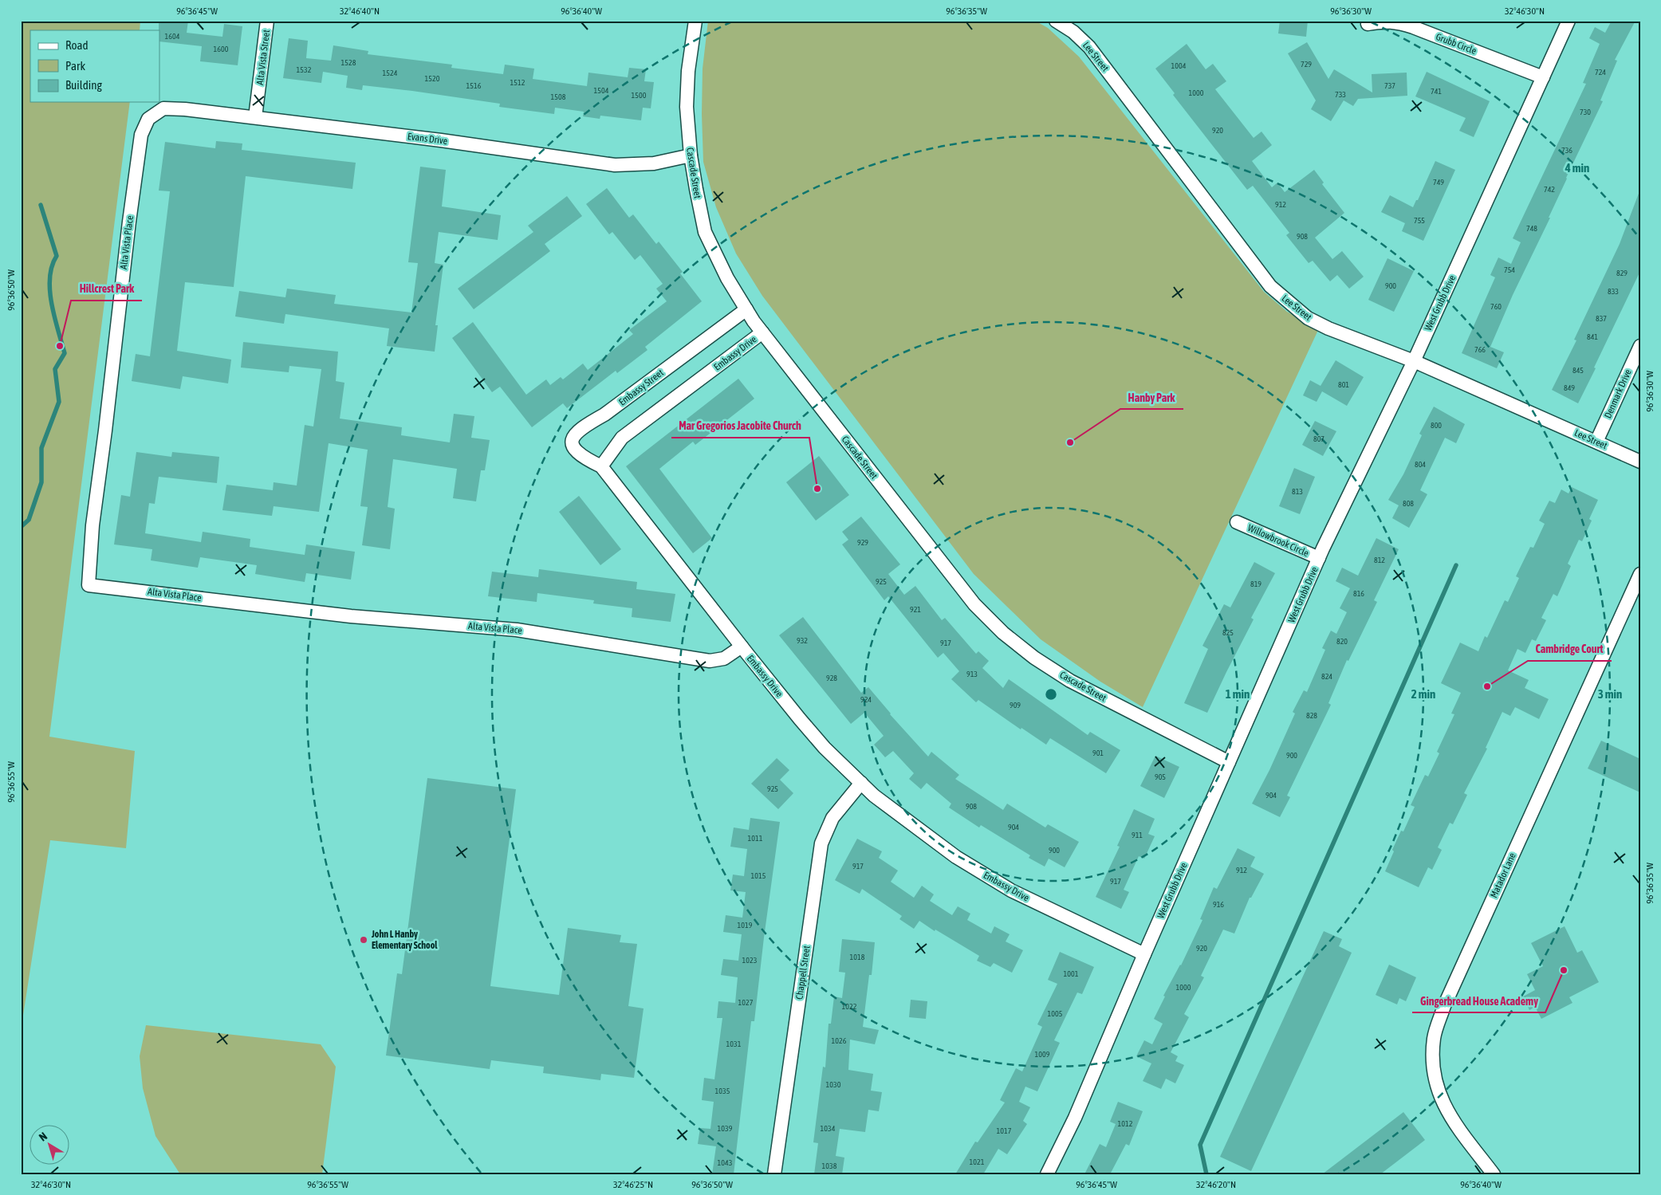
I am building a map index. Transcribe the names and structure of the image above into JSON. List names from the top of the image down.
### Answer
{
  "streets": {
    "street": [
      "Grubb Circle",
      "Lee Street",
      "Alta Vista Street",
      "Evans Drive",
      "Cascade Street",
      "Alta Vista Place",
      "West Grubb Drive",
      "Embassy Drive",
      "Embassy Street",
      "Denmark Drive",
      "Willowbrook Circle",
      "Matador Lane",
      "Chappell Street"
    ]
  },
  "crossings": [
    ["Grubb Circle", "West Grubb Drive"],
    ["Lee Street", "West Grubb Drive"],
    ["Lee Street", "Denmark Drive"],
    ["Alta Vista Street", "Evans Drive"],
    ["Evans Drive", "Cascade Street"],
    ["Evans Drive", "Alta Vista Place"],
    ["Cascade Street", "West Grubb Drive"],
    ["Cascade Street", "Embassy Drive"],
    ["Cascade Street", "Embassy Street"],
    ["Alta Vista Place", "Embassy Drive"],
    ["West Grubb Drive", "Embassy Drive"],
    ["West Grubb Drive", "Willowbrook Circle"],
    ["Embassy Drive", "Embassy Street"],
    ["Embassy Drive", "Chappell Street"]
  ],
  "places": [
    "Hillcrest Park",
    "Hanby Park",
    "Mar Gregorios Jacobite Church",
    "Cambridge Court",
    "John L Hanby Elementary School",
    "Gingerbread House Academy"
  ],
  "house_numbers": [
    "1604",
    "1600",
    "1528",
    "729",
    "1004",
    "1532",
    "724",
    "1524",
    "1520",
    "1512",
    "1516",
    "737",
    "1504",
    "741",
    "1000",
    "733",
    "1500",
    "1508",
    "730",
    "920",
    "736",
    "749",
    "742",
    "912",
    "755",
    "748",
    "908",
    "754",
    "829",
    "900",
    "833",
    "760",
    "837",
    "841",
    "766",
    "845",
    "801",
    "849",
    "800",
    "807",
    "804",
    "813",
    "808",
    "929",
    "812",
    "925",
    "819",
    "816",
    "921",
    "825",
    "932",
    "820",
    "917",
    "913",
    "824",
    "928",
    "924",
    "909",
    "828",
    "901",
    "900",
    "905",
    "925",
    "904",
    "908",
    "904",
    "911",
    "1011",
    "900",
    "917",
    "912",
    "1015",
    "917",
    "916",
    "1019",
    "920",
    "1018",
    "1023",
    "1001",
    "1000",
    "1027",
    "1022",
    "1005",
    "1026",
    "1031",
    "1009",
    "1030",
    "1035",
    "1012",
    "1039",
    "1034",
    "1017",
    "1021",
    "1043",
    "1038"
  ],
  "legend": ["Road", "Park", "Building"],
  "north": "top left",
  "coordinates": [
    "96°36'45\"W",
    "32°46'40\"N",
    "96°36'40\"W",
    "96°36'35\"W",
    "96°36'30\"W",
    "32°46'30\"N",
    "96°36'50\"W",
    "96°36'55\"W",
    "32°46'25\"N",
    "32°46'20\"N"
  ],
  "rings": [
    "4 min",
    "1 min",
    "2 min",
    "3 min"
  ]
}
